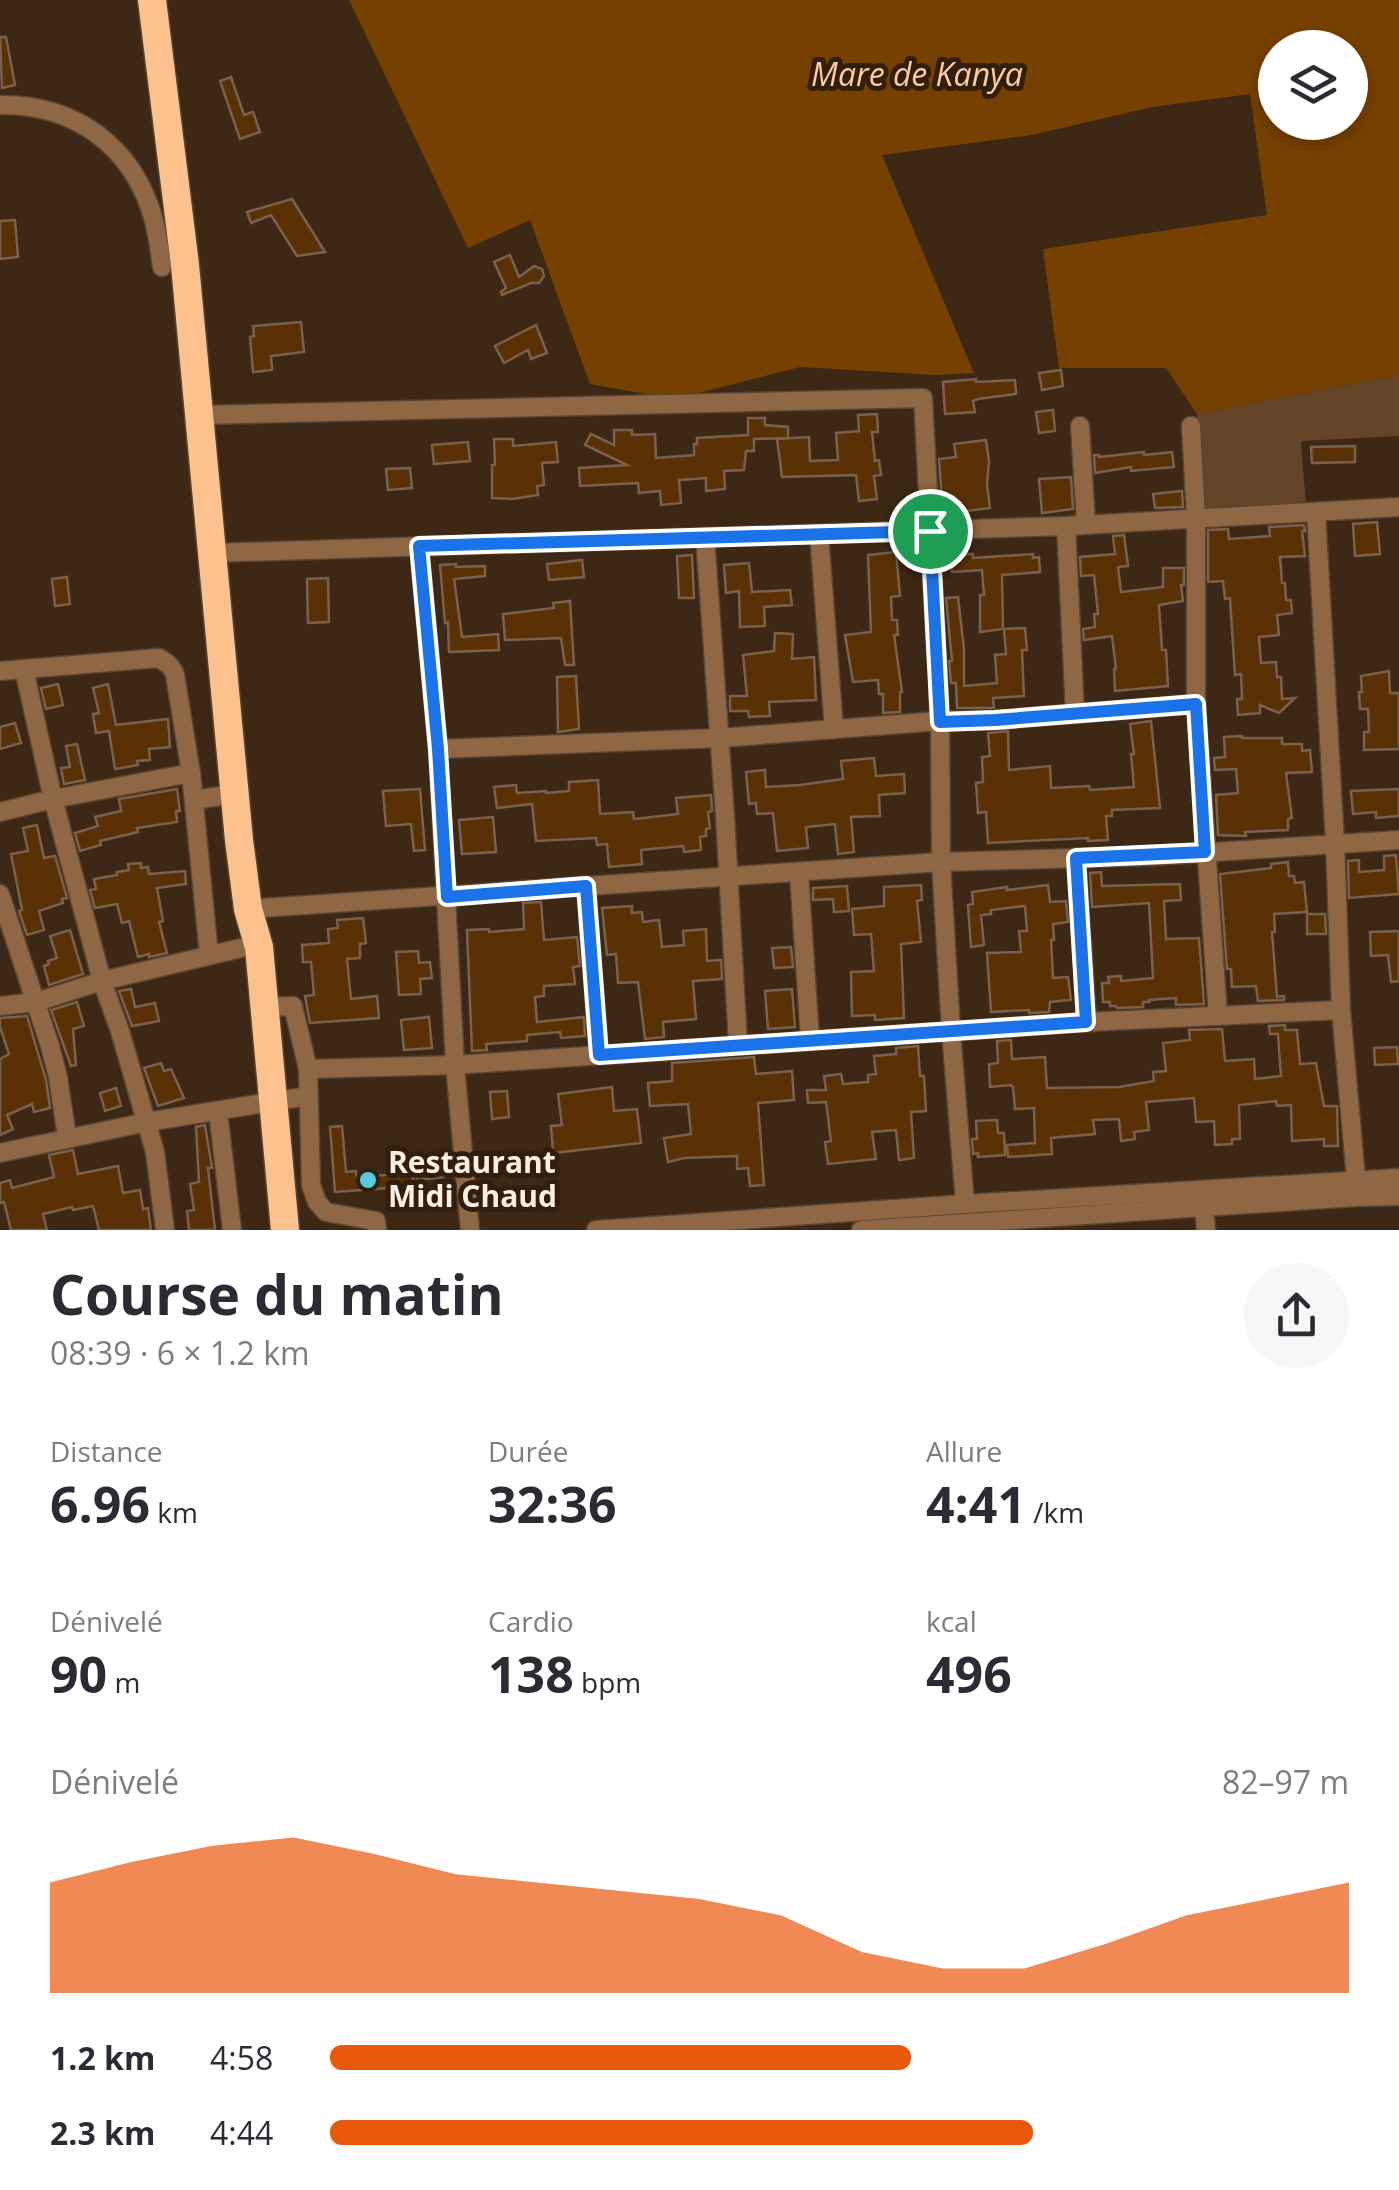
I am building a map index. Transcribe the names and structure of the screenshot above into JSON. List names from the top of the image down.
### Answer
{
  "water": ["Mare de Kanya"],
  "places": ["Restaurant Midi Chaud"],
  "page": {
    "heading": ["Course du matin", "08:39 · 6 × 1.2 km"],
    "stats": [
      ["Distance", "6.96 km"],
      ["Durée", "32:36"],
      ["Allure", "4:41 /km"],
      ["Dénivelé", "90 m"],
      ["Cardio", "138 bpm"],
      ["kcal", "496"]
    ],
    "chart": ["Dénivelé", "82–97 m"],
    "list": [
      {
        "name": "1.2 km",
        "note": "4:58"
      },
      {
        "name": "2.3 km",
        "note": "4:44"
      }
    ]
  }
}
